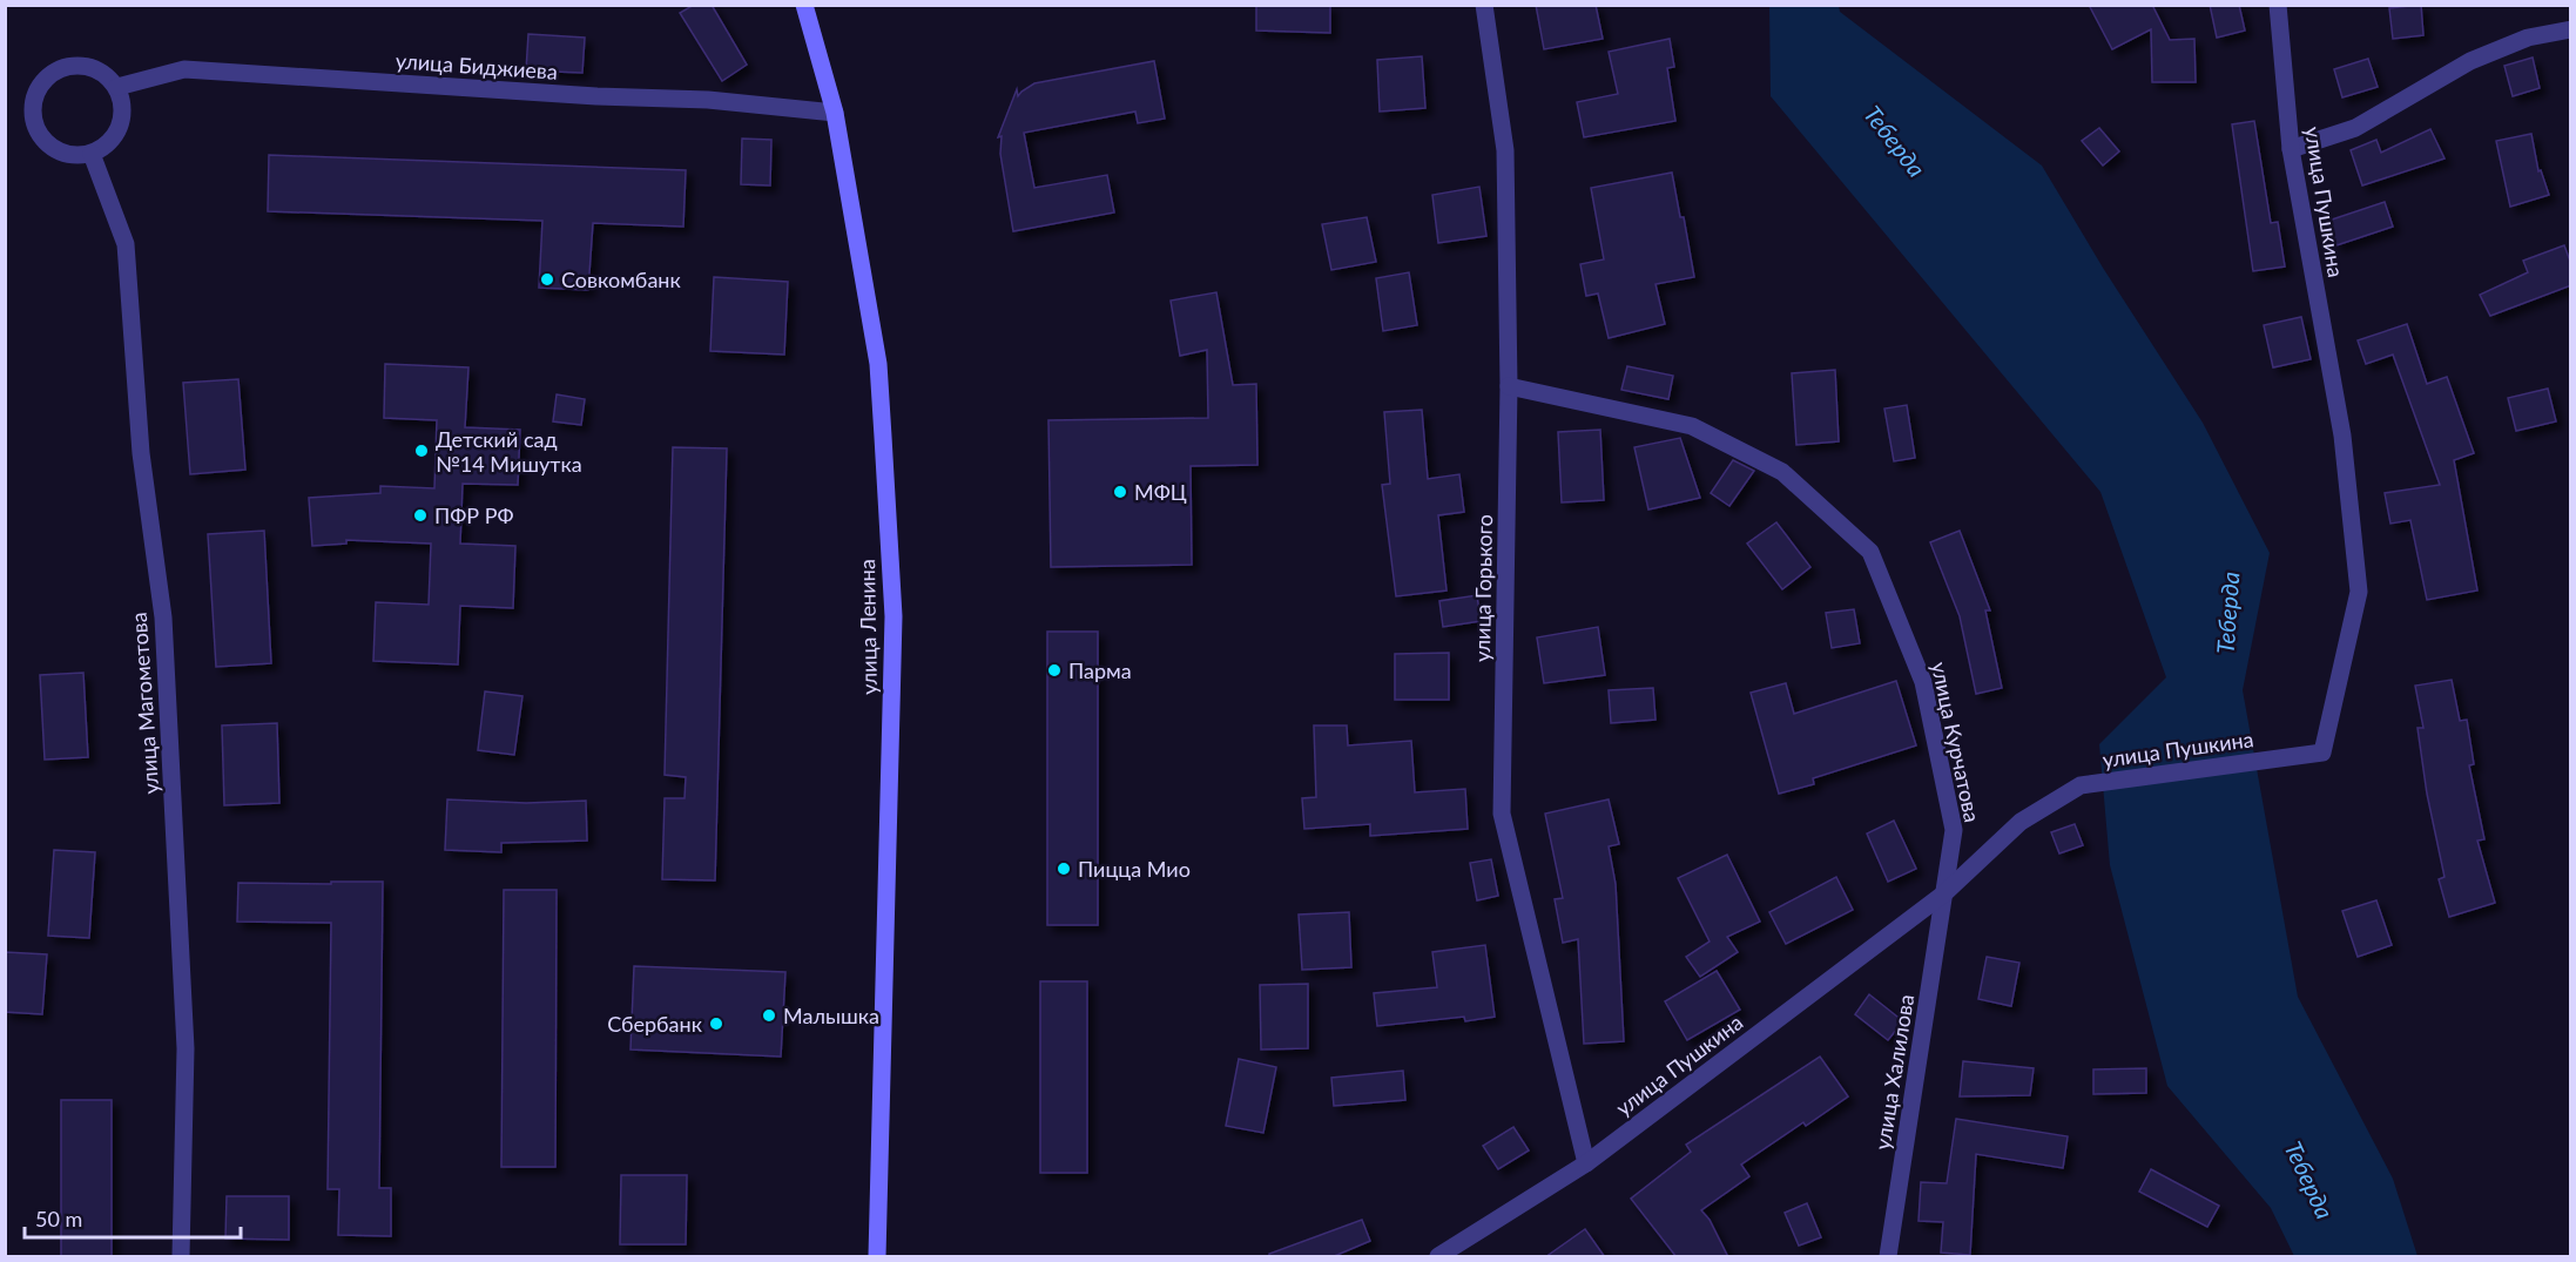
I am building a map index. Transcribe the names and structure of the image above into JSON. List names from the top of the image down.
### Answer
{
  "streets": {
    "main road": ["улица Ленина"],
    "street": [
      "улица Биджиева",
      "улица Пушкина",
      "улица Горького",
      "улица Магометова",
      "улица Курчатова",
      "улица Халилова"
    ]
  },
  "crossings": [
    ["улица Биджиева", "улица Ленина"],
    ["улица Биджиева", "улица Магометова"],
    ["улица Пушкина", "улица Горького"],
    ["улица Пушкина", "улица Курчатова"],
    ["улица Пушкина", "улица Халилова"],
    ["улица Горького", "улица Курчатова"],
    ["улица Курчатова", "улица Халилова"]
  ],
  "water": ["Теберда"],
  "places": [
    "Совкомбанк",
    "Детский сад №14 Мишутка",
    "МФЦ",
    "ПФР РФ",
    "Парма",
    "Пицца Мио",
    "Малышка",
    "Сбербанк"
  ],
  "scale_bar": "50 m"
}
